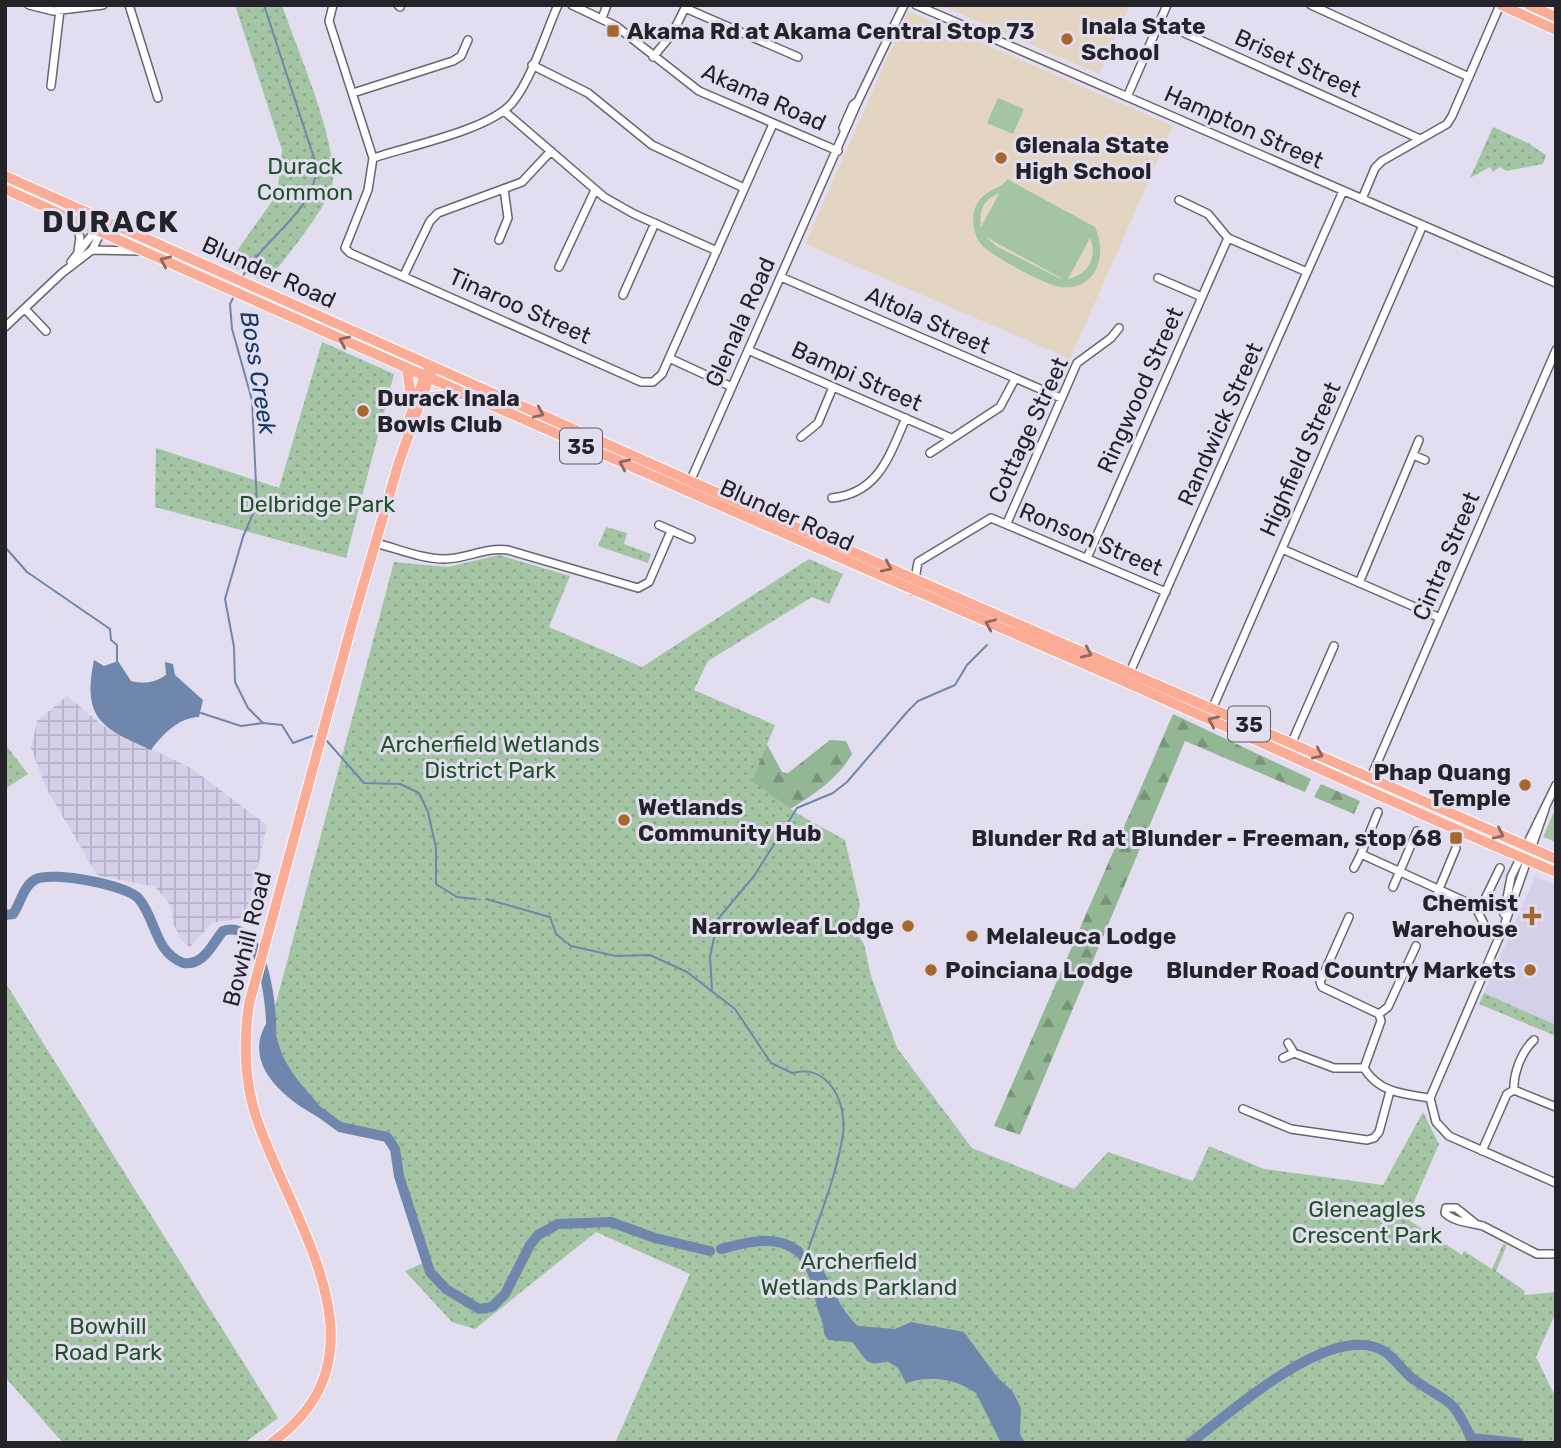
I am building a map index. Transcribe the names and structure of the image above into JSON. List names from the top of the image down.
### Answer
{
  "streets": {
    "main road": ["Blunder Road", "35", "Bowhill Road"],
    "street": [
      "Briset Street",
      "Akama Road",
      "Hampton Street",
      "Tinaroo Street",
      "Altola Street",
      "Glenala Road",
      "Bampi Street",
      "Ringwood Street",
      "Randwick Street",
      "Cottage Street",
      "Highfield Street",
      "Ronson Street",
      "Cintra Street"
    ]
  },
  "crossings": [
    ["Akama Road", "Tinaroo Street"],
    ["Akama Road", "Glenala Road"],
    ["Hampton Street", "Randwick Street"],
    ["Hampton Street", "Highfield Street"],
    ["Blunder Road", "Glenala Road"],
    ["Blunder Road", "Randwick Street"],
    ["Blunder Road", "Highfield Street"],
    ["Blunder Road", "Ronson Street"],
    ["Blunder Road", "Cintra Street"],
    ["Blunder Road", "Bowhill Road"],
    ["Altola Street", "Glenala Road"],
    ["Altola Street", "Cottage Street"],
    ["Glenala Road", "Bampi Street"],
    ["Ringwood Street", "Ronson Street"],
    ["Randwick Street", "Ronson Street"],
    ["Cottage Street", "Ronson Street"]
  ],
  "districts": ["DURACK"],
  "water": ["Boss Creek"],
  "parks": [
    "Durack Common",
    "Delbridge Park",
    "Archerfield Wetlands District Park",
    "Gleneagles Crescent Park",
    "Archerfield Wetlands Parkland",
    "Bowhill Road Park"
  ],
  "places": {
    "transit": ["Akama Rd at Akama Central Stop 73", "Blunder Rd at Blunder - Freeman, stop 68"],
    "other": [
      "Inala State School",
      "Glenala State High School",
      "Durack Inala Bowls Club",
      "Phap Quang Temple",
      "Wetlands Community Hub",
      "Narrowleaf Lodge",
      "Melaleuca Lodge",
      "Poinciana Lodge",
      "Blunder Road Country Markets"
    ],
    "health": ["Chemist Warehouse"]
  }
}
